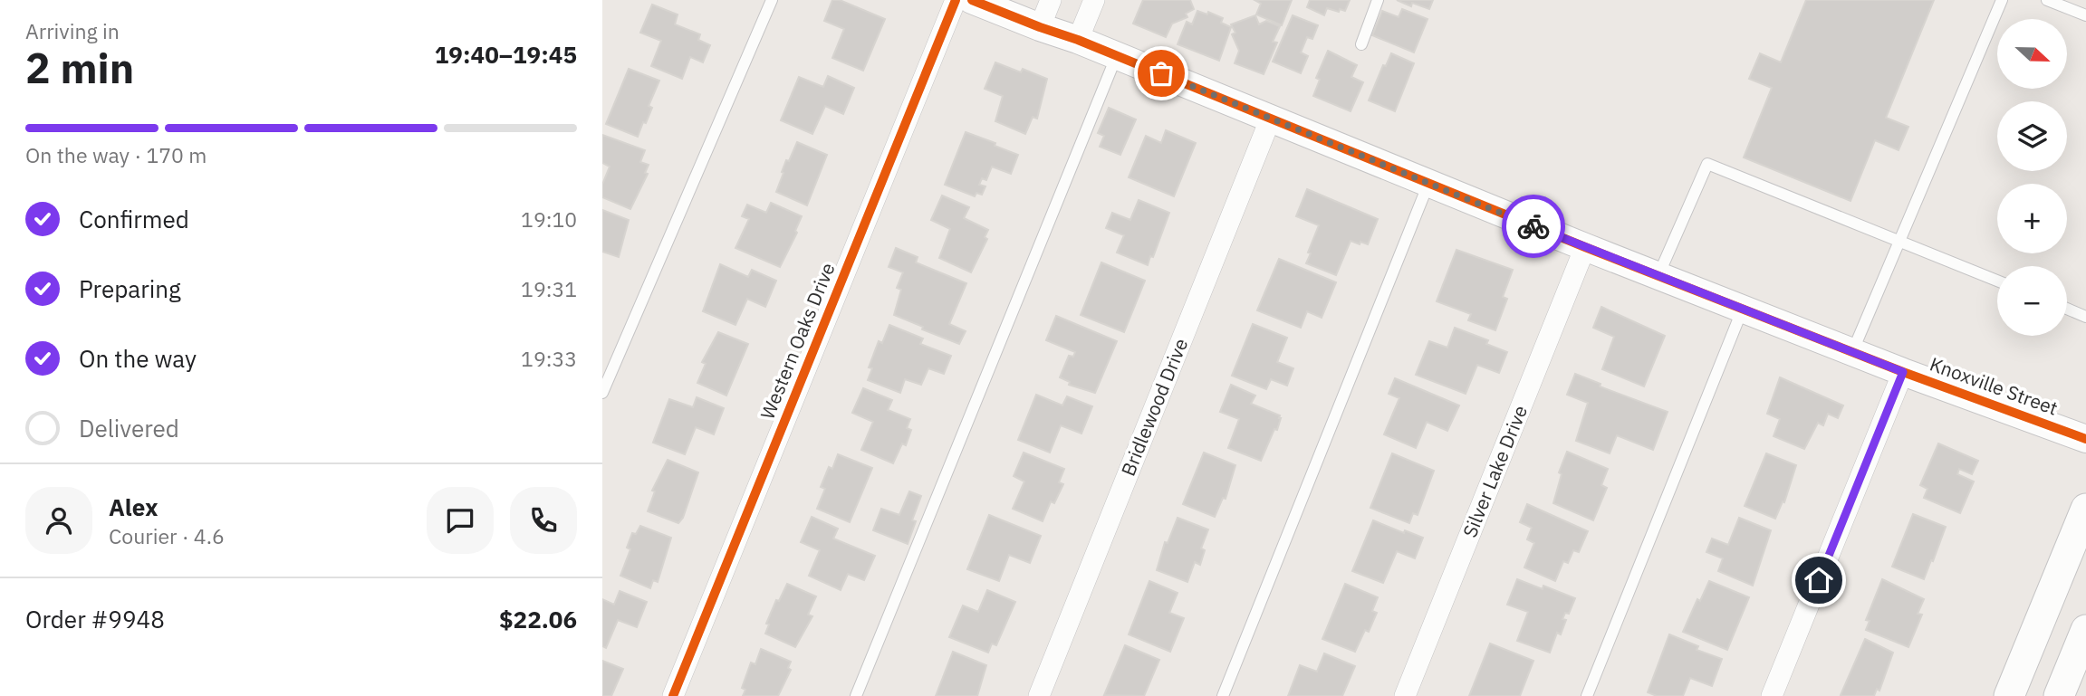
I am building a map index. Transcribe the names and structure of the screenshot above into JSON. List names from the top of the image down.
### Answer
{
  "streets": {
    "street": [
      "Western Oaks Drive",
      "Knoxville Street",
      "Bridlewood Drive",
      "Silver Lake Drive"
    ]
  },
  "crossings": [
    ["Knoxville Street", "Bridlewood Drive"],
    ["Knoxville Street", "Silver Lake Drive"]
  ],
  "north": "right",
  "page": {
    "heading": ["2 min", "Arriving in", "19:40–19:45"],
    "panel": [
      "Alex",
      "Courier · 4.6",
      "Order #9948",
      "$22.06"
    ],
    "map_buttons": ["+", "−"],
    "bar": "On the way · 170 m",
    "list": [
      ["Confirmed", "19:10"],
      ["Preparing", "19:31"],
      ["On the way", "19:33"],
      "Delivered"
    ]
  }
}
